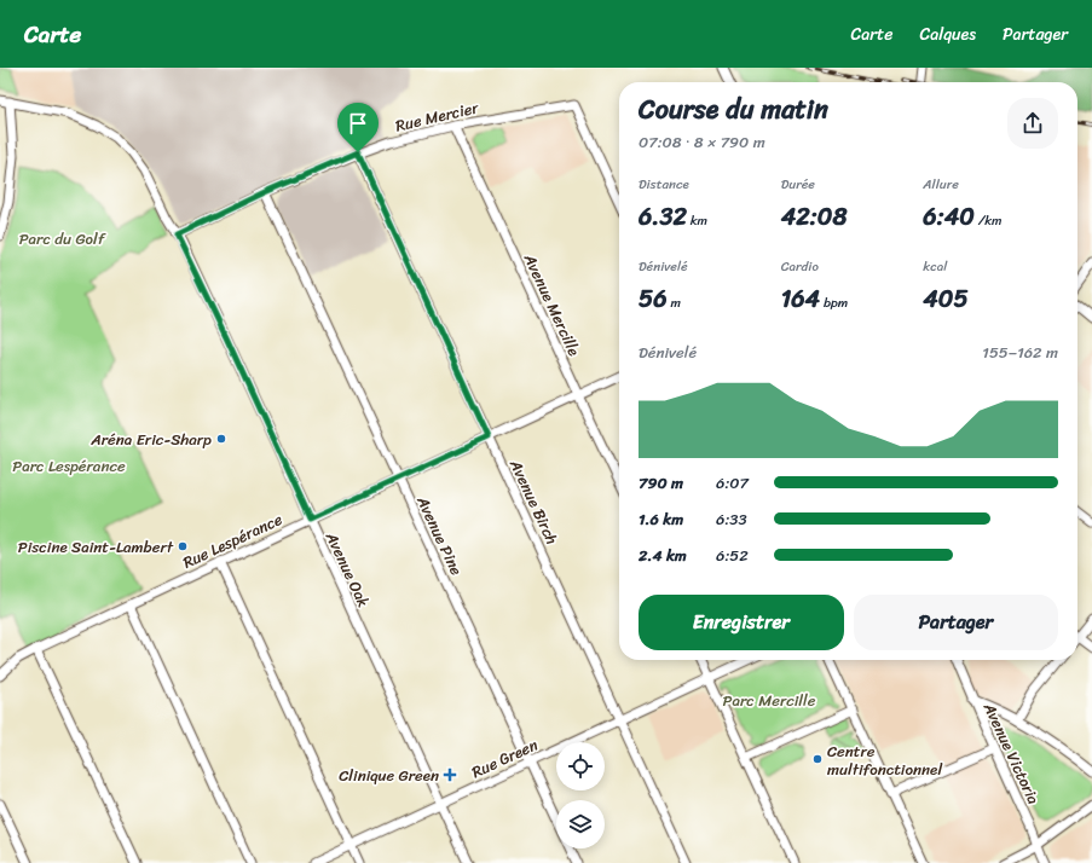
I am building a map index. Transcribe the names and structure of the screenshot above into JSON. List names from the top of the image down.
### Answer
{
  "streets": {
    "street": [
      "Rue Mercier",
      "Avenue Mercille",
      "Avenue Birch",
      "Avenue Pine",
      "Rue Lespérance",
      "Avenue Oak",
      "Avenue Victoria",
      "Rue Green"
    ]
  },
  "crossings": [
    ["Rue Mercier", "Avenue Mercille"],
    ["Rue Mercier", "Avenue Birch"],
    ["Rue Mercier", "Avenue Pine"],
    ["Rue Mercier", "Avenue Oak"],
    ["Avenue Mercille", "Rue Lespérance"],
    ["Avenue Birch", "Rue Lespérance"],
    ["Avenue Birch", "Rue Green"],
    ["Avenue Pine", "Rue Lespérance"],
    ["Avenue Pine", "Rue Green"],
    ["Rue Lespérance", "Avenue Oak"],
    ["Avenue Oak", "Rue Green"]
  ],
  "parks": ["Parc du Golf", "Parc Lespérance", "Parc Mercille"],
  "places": {
    "other": ["Aréna Eric-Sharp", "Piscine Saint-Lambert", "Centre multifonctionnel"],
    "health": ["Clinique Green"]
  },
  "page": {
    "header": "Carte",
    "nav": ["Carte", "Calques", "Partager"],
    "heading": ["Course du matin", "07:08 · 8 × 790 m"],
    "stats": [
      ["Distance", "6.32 km"],
      ["Durée", "42:08"],
      ["Allure", "6:40 /km"],
      ["Dénivelé", "56 m"],
      ["Cardio", "164 bpm"],
      ["kcal", "405"]
    ],
    "chart": ["Dénivelé", "155–162 m"],
    "list": [
      {
        "name": "790 m",
        "note": "6:07"
      },
      {
        "name": "1.6 km",
        "note": "6:33"
      },
      {
        "name": "2.4 km",
        "note": "6:52"
      }
    ],
    "buttons": ["Enregistrer", "Partager"]
  }
}
